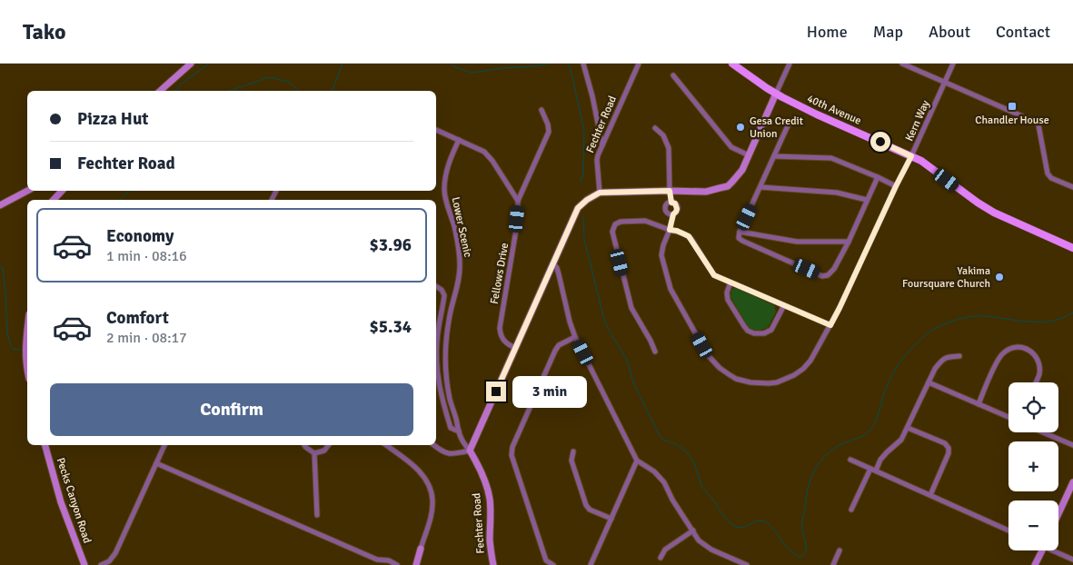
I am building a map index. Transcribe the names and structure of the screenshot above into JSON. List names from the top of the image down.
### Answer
{
  "streets": {
    "main road": ["40th Avenue"],
    "street": [
      "Kern Way",
      "Fechter Road",
      "Lower Scenic",
      "Fellows Drive",
      "Pecks Canyon Road"
    ]
  },
  "crossings": [
    ["40th Avenue", "Kern Way"],
    ["Fechter Road", "Lower Scenic"]
  ],
  "places": {
    "transit": ["Chandler House"],
    "other": ["Gesa Credit Union", "Yakima Foursquare Church"]
  },
  "page": {
    "header": "Tako",
    "nav": [
      "Home",
      "Map",
      "About",
      "Contact"
    ],
    "banner": ["Pizza Hut", "Fechter Road"],
    "list": [
      {
        "name": "Economy",
        "note": "1 min · 08:16",
        "value": "$3.96"
      },
      {
        "name": "Comfort",
        "note": "2 min · 08:17",
        "value": "$5.34"
      }
    ],
    "buttons": "Confirm",
    "bubble": "3 min",
    "map_buttons": ["+", "−"]
  }
}
